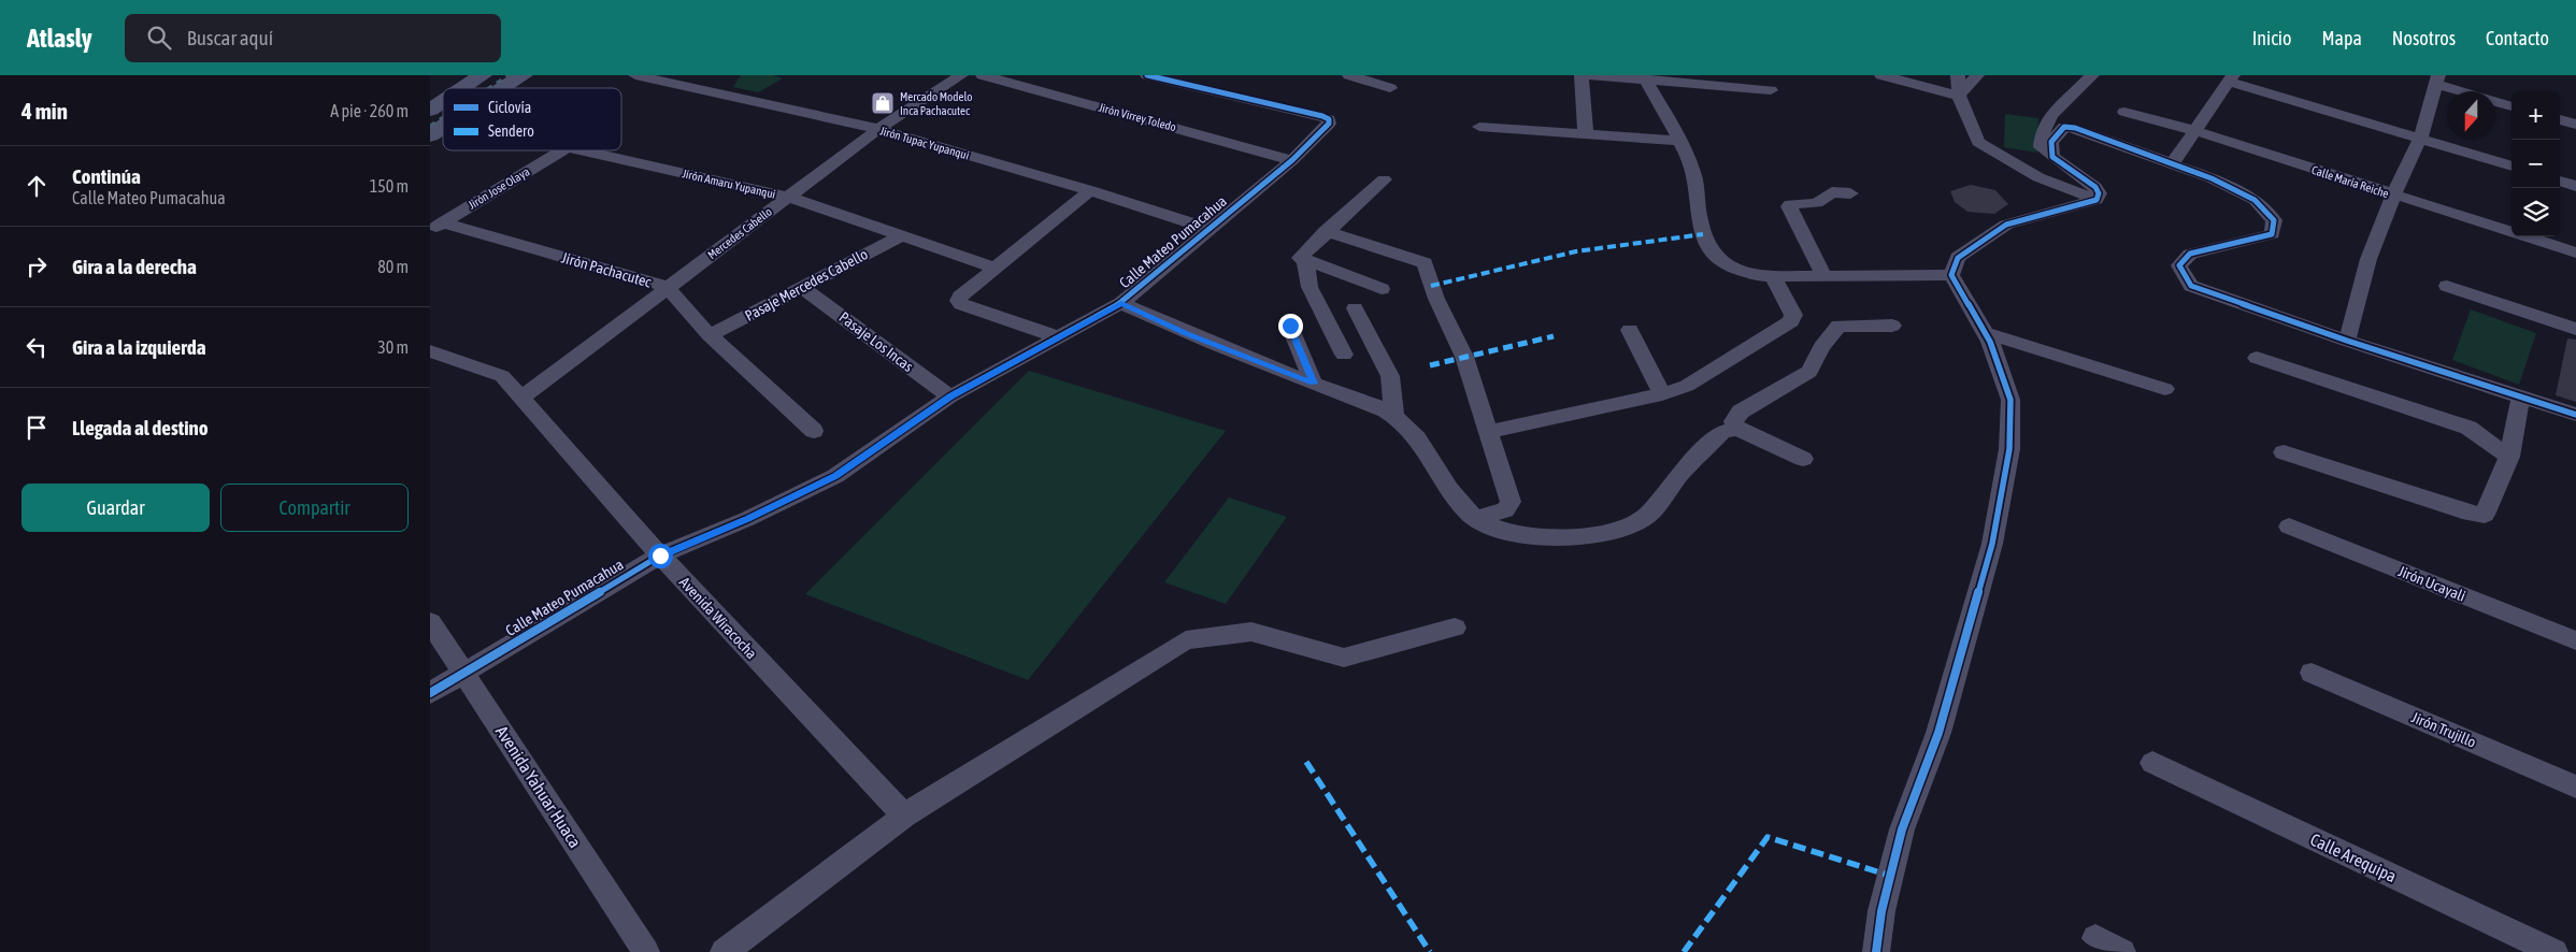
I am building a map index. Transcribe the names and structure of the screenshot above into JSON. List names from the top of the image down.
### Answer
{
  "streets": {
    "street": [
      "Jirón Virrey Toledo",
      "Jirón Tupac Yupanqui",
      "Calle María Reiche",
      "Jirón Amaru Yupanqui",
      "Jirón Jose Olaya",
      "Mercedes Cabello",
      "Calle Mateo Pumacahua",
      "Jirón Pachacutec",
      "Pasaje Mercedes Cabello",
      "Pasaje Los Incas",
      "Jirón Ucayali",
      "Avenida Wiracocha",
      "Jirón Trujillo",
      "Avenida Yahuar Huaca",
      "Calle Arequipa"
    ]
  },
  "crossings": [
    ["Jirón Virrey Toledo", "Calle Mateo Pumacahua"],
    ["Jirón Tupac Yupanqui", "Mercedes Cabello"],
    ["Jirón Tupac Yupanqui", "Calle Mateo Pumacahua"],
    ["Jirón Amaru Yupanqui", "Mercedes Cabello"],
    ["Jirón Amaru Yupanqui", "Pasaje Mercedes Cabello"],
    ["Jirón Jose Olaya", "Jirón Pachacutec"],
    ["Mercedes Cabello", "Jirón Pachacutec"],
    ["Mercedes Cabello", "Avenida Wiracocha"],
    ["Calle Mateo Pumacahua", "Pasaje Los Incas"],
    ["Calle Mateo Pumacahua", "Avenida Wiracocha"],
    ["Calle Mateo Pumacahua", "Avenida Yahuar Huaca"],
    ["Jirón Pachacutec", "Pasaje Mercedes Cabello"],
    ["Pasaje Mercedes Cabello", "Pasaje Los Incas"]
  ],
  "places": {
    "shop": ["Mercado Modelo Inca Pachacutec"]
  },
  "legend": ["Ciclovía", "Sendero"],
  "north": "bottom",
  "page": {
    "header": "Atlasly",
    "search": "Buscar aquí",
    "nav": [
      "Inicio",
      "Mapa",
      "Nosotros",
      "Contacto"
    ],
    "heading": ["4 min", "A pie · 260 m"],
    "map_buttons": ["+", "−"],
    "list": [
      ["Continúa", "Calle Mateo Pumacahua", "150 m"],
      ["Gira a la derecha", "80 m"],
      ["Gira a la izquierda", "30 m"],
      "Llegada al destino"
    ],
    "buttons": ["Guardar", "Compartir"]
  }
}
